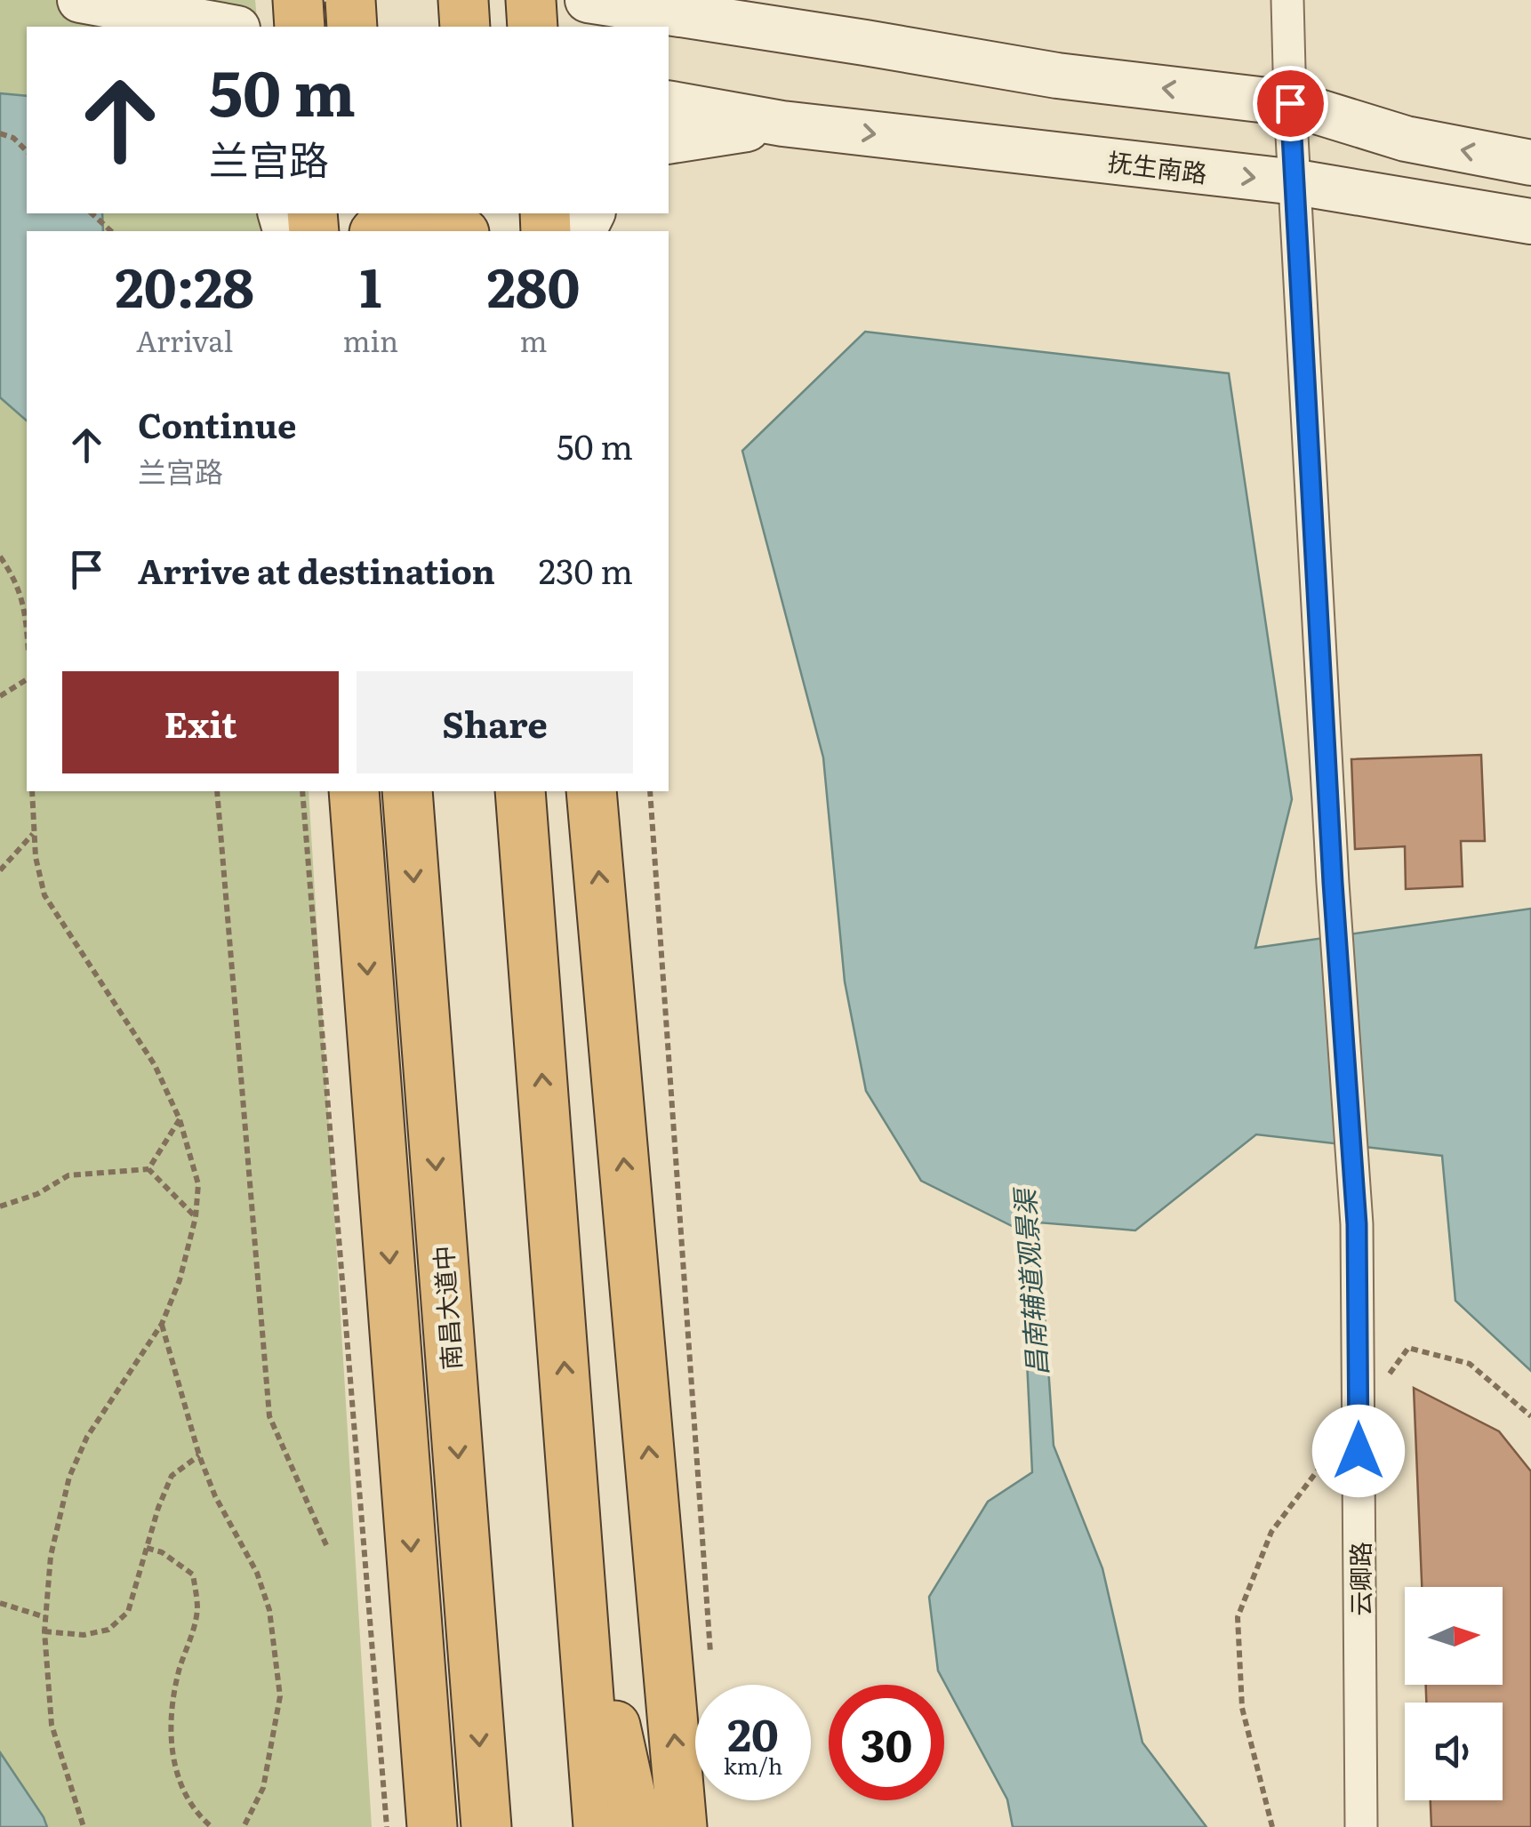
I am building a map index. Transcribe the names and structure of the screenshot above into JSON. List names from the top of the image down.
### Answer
{
  "streets": {
    "highway": ["南昌大道中"],
    "main road": ["抚生南路"],
    "street": ["云卿路"]
  },
  "crossings": [
    ["抚生南路", "云卿路"]
  ],
  "water": ["昌南辅道观景渠"],
  "north": "right",
  "page": {
    "turn": ["50 m", "兰宫路"],
    "eta": [
      "20:28",
      "Arrival",
      "1",
      "min",
      "280",
      "m"
    ],
    "list": [
      {
        "name": "Continue",
        "note": "兰宫路",
        "value": "50 m"
      },
      {
        "name": "Arrive at destination",
        "value": "230 m"
      }
    ],
    "buttons": ["Exit", "Share"],
    "speed": "20 km/h",
    "limit": "30"
  }
}
